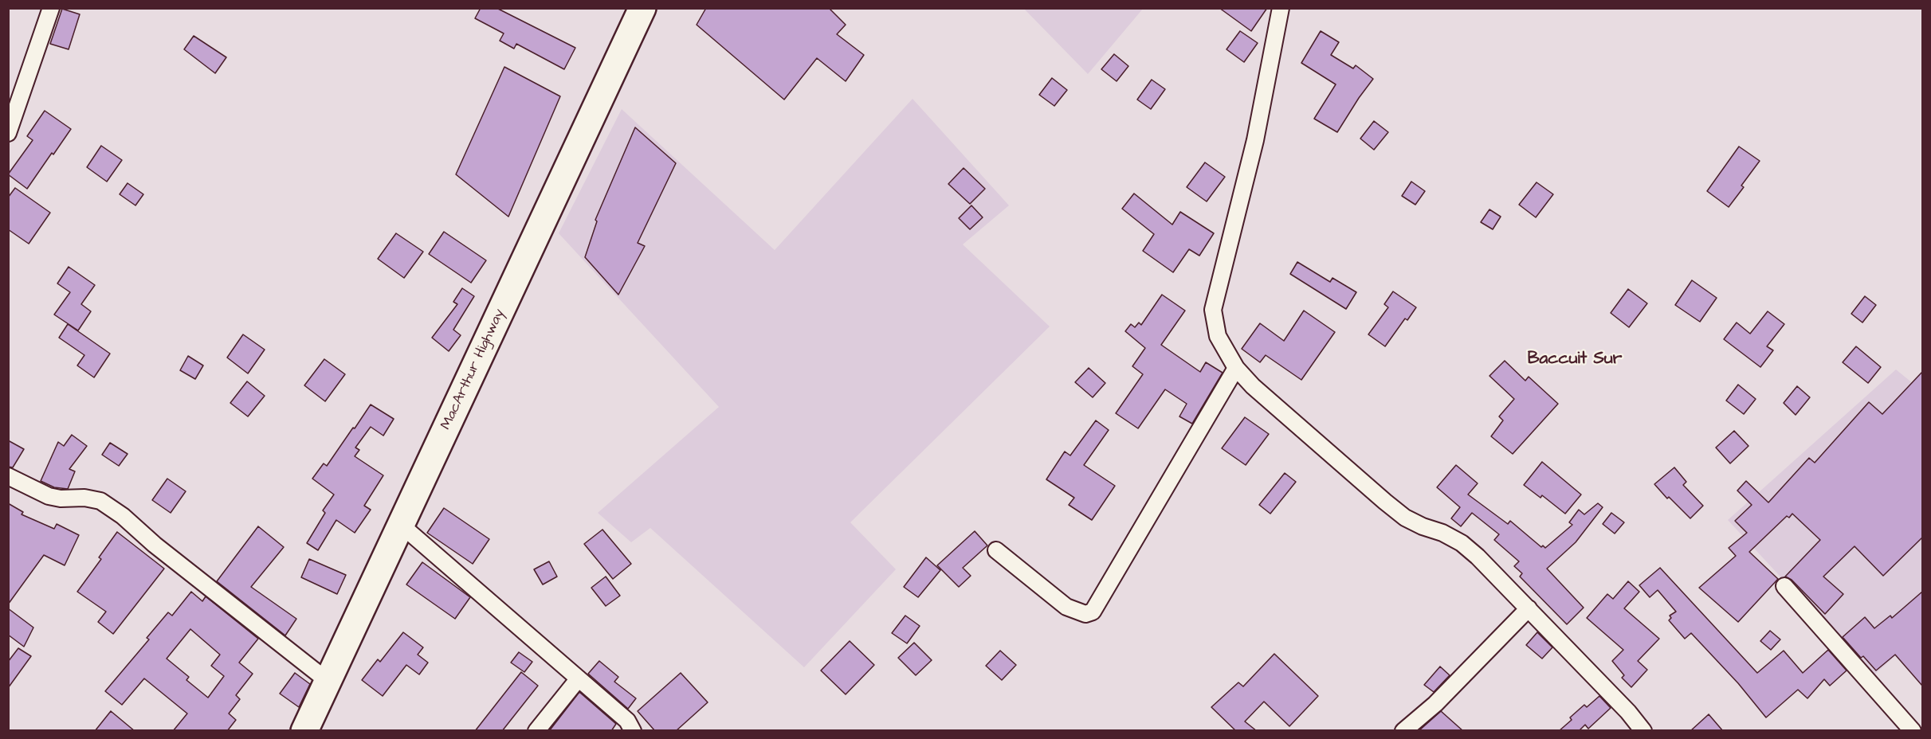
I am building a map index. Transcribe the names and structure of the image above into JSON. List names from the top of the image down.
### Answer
{
  "streets": {
    "highway": ["MacArthur Highway"]
  },
  "districts": ["Baccuit Sur"]
}
